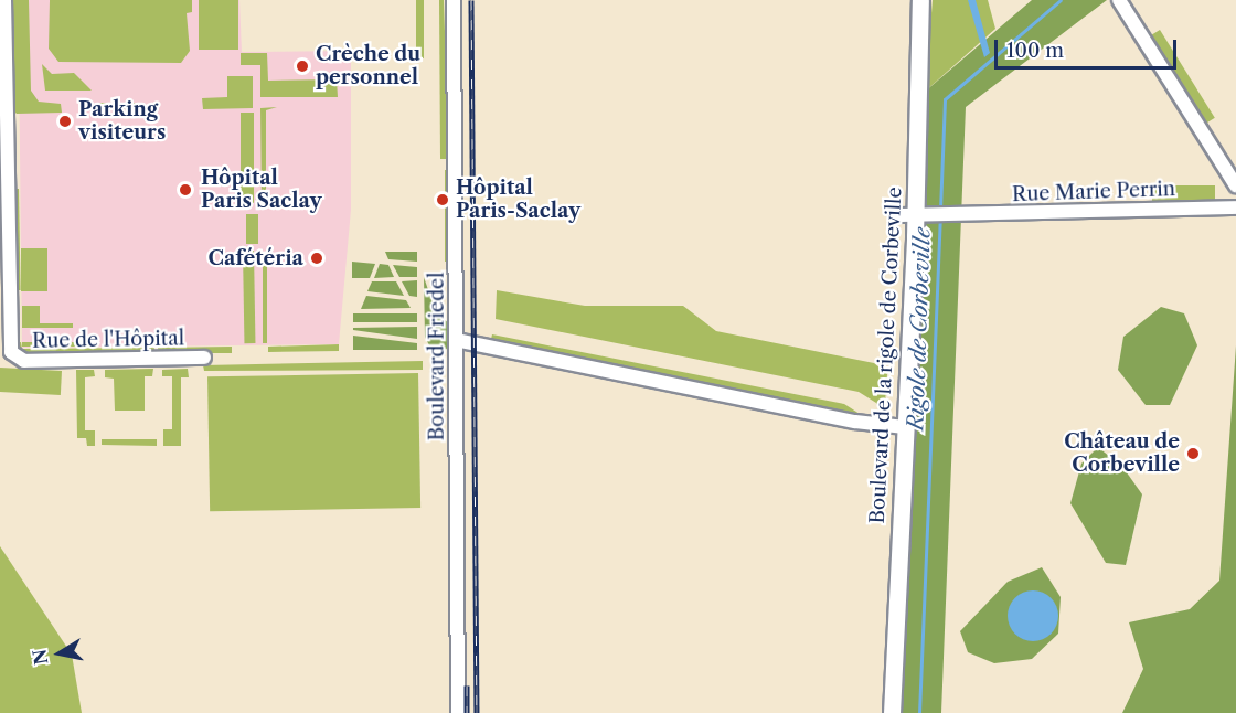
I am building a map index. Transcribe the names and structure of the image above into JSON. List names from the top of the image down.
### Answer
{
  "streets": {
    "main road": ["Boulevard de la rigole de Corbeville"],
    "street": ["Rue Marie Perrin", "Rue de l'Hôpital", "Boulevard Friedel"]
  },
  "crossings": [
    ["Rue Marie Perrin", "Boulevard de la rigole de Corbeville"]
  ],
  "water": ["Rigole de Corbeville"],
  "places": [
    "Crèche du personnel",
    "Parking visiteurs",
    "Hôpital Paris Saclay",
    "Hôpital Paris-Saclay",
    "Cafétéria",
    "Château de Corbeville"
  ],
  "scale_bar": "100 m",
  "north": "left"
}
